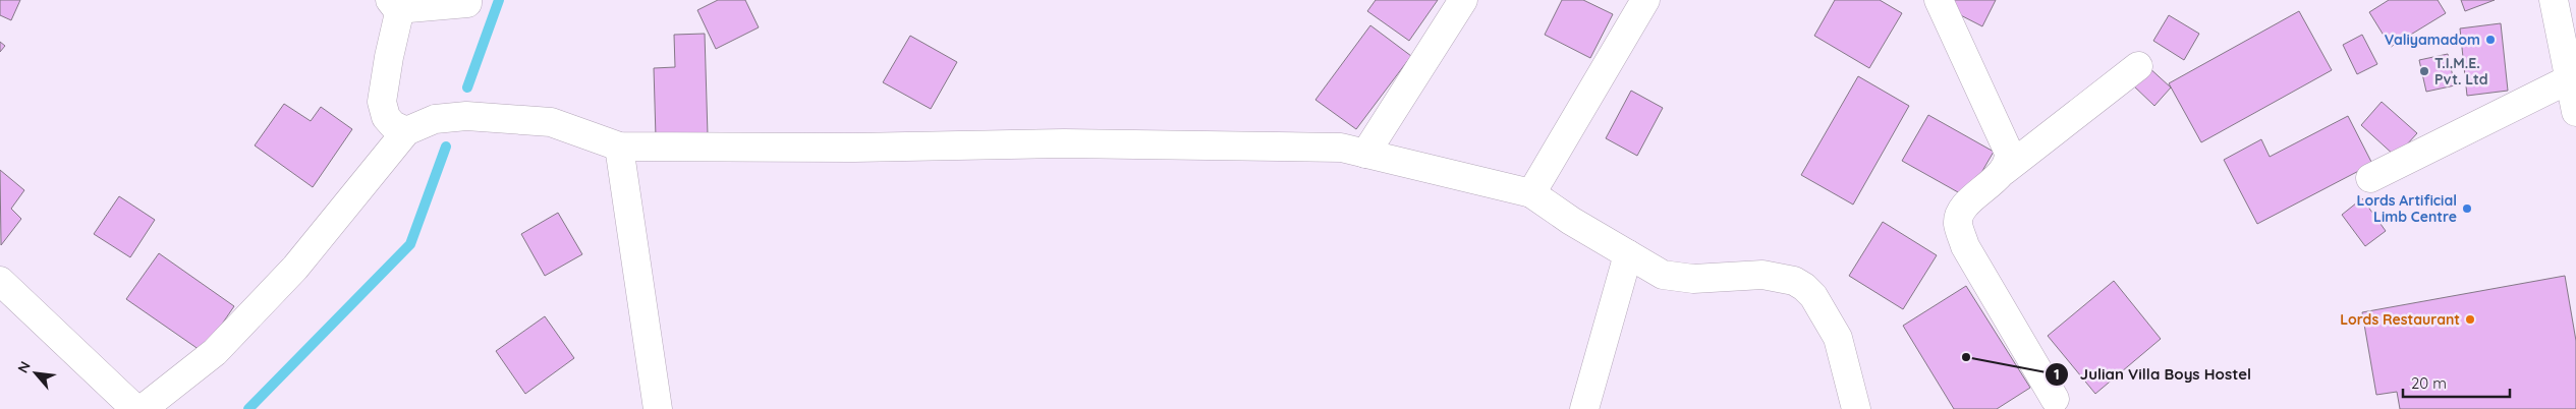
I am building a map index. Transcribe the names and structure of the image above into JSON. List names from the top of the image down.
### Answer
{
  "places": [
    "Valiyamadom",
    "T.I.M.E. Pvt. Ltd",
    "Lords Artificial Limb Centre",
    "Lords Restaurant",
    "Julian Villa Boys Hostel"
  ],
  "scale_bar": "20 m",
  "north": "top left"
}
